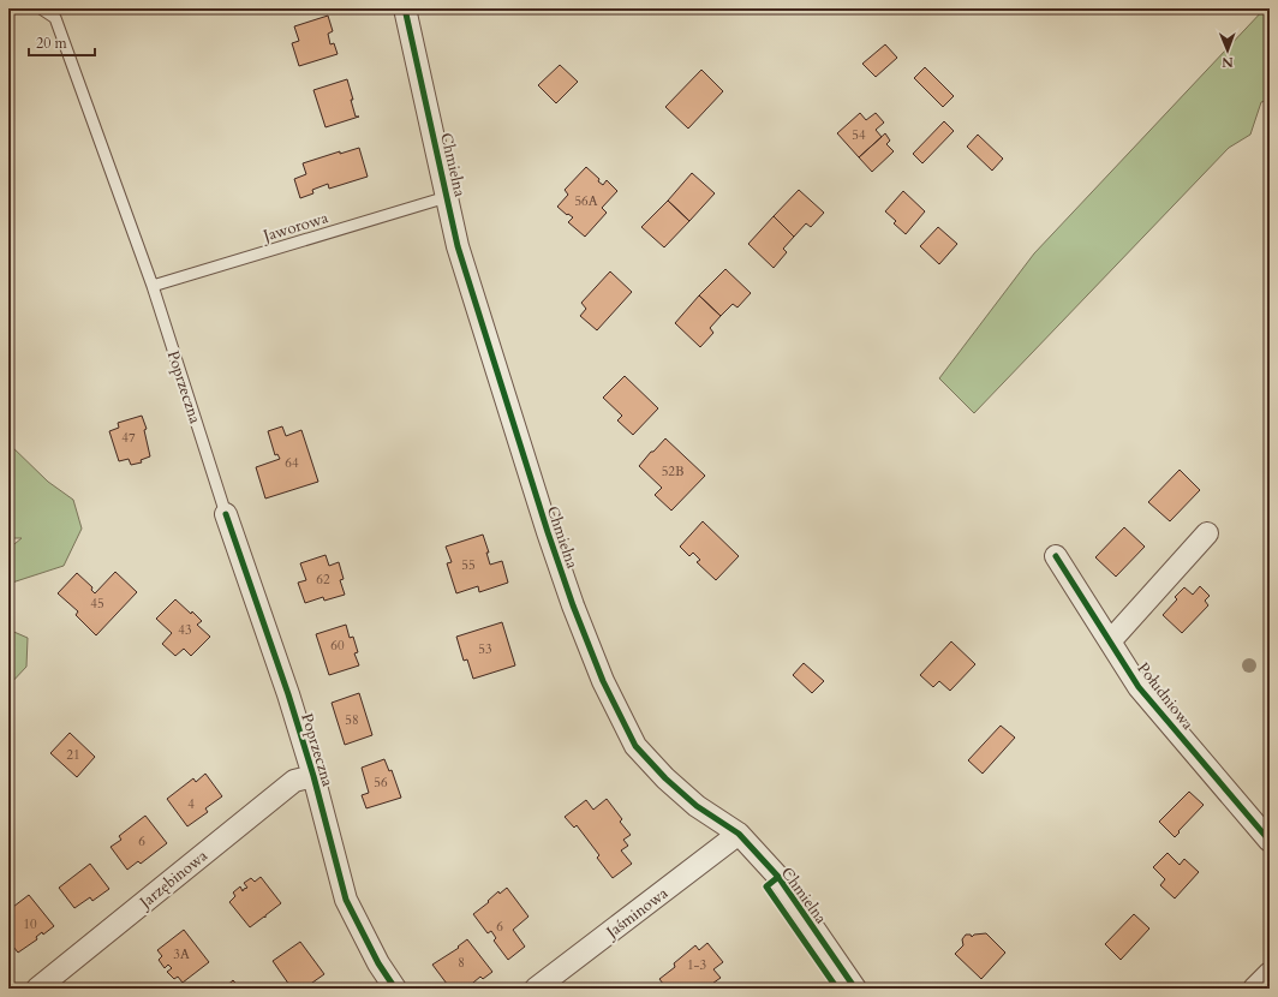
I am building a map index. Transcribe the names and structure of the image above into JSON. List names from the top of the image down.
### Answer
{
  "streets": {
    "street": [
      "Chmielna",
      "Poprzeczna",
      "Południowa",
      "Jarzębinowa",
      "Jaśminowa"
    ],
    "lane": ["Jaworowa"]
  },
  "crossings": [
    ["Chmielna", "Jaworowa"],
    ["Chmielna", "Jaśminowa"],
    ["Jaworowa", "Poprzeczna"],
    ["Poprzeczna", "Jarzębinowa"]
  ],
  "house_numbers": [
    "54",
    "56A",
    "47",
    "64",
    "52B",
    "55",
    "62",
    "45",
    "43",
    "60",
    "53",
    "58",
    "21",
    "56",
    "4",
    "6",
    "10",
    "6",
    "3A",
    "8",
    "1-3"
  ],
  "scale_bar": "20 m",
  "north": "bottom"
}
